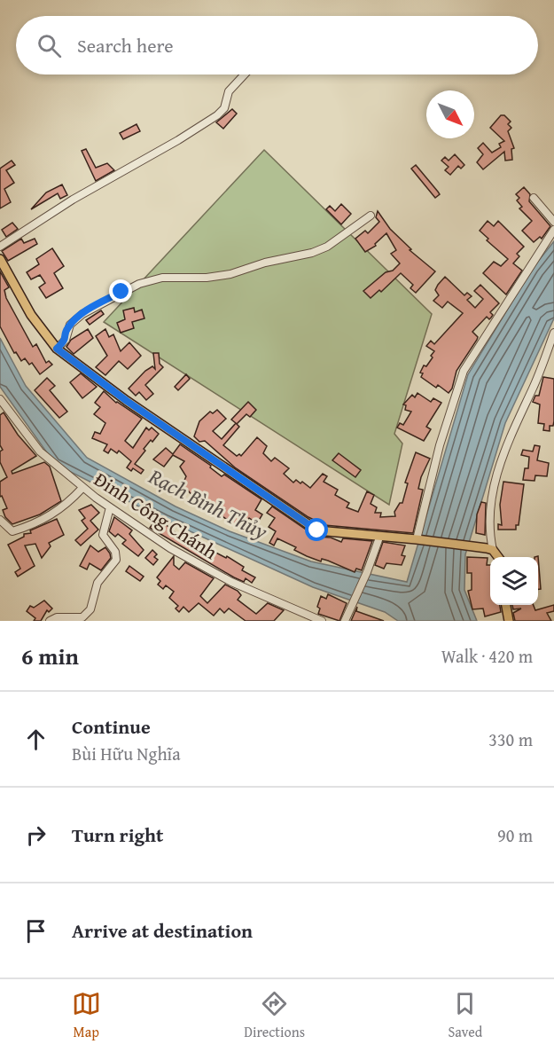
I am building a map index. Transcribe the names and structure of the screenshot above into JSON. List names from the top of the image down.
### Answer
{
  "streets": {
    "street": ["Đinh Công Chánh"]
  },
  "water": ["Rạch Bình Thủy"],
  "north": "bottom right",
  "page": {
    "search": "Search here",
    "heading": ["6 min", "Walk · 420 m"],
    "list": [
      ["Continue", "Bùi Hữu Nghĩa", "330 m"],
      ["Turn right", "90 m"],
      "Arrive at destination"
    ],
    "nav": ["Map", "Directions", "Saved"]
  }
}
